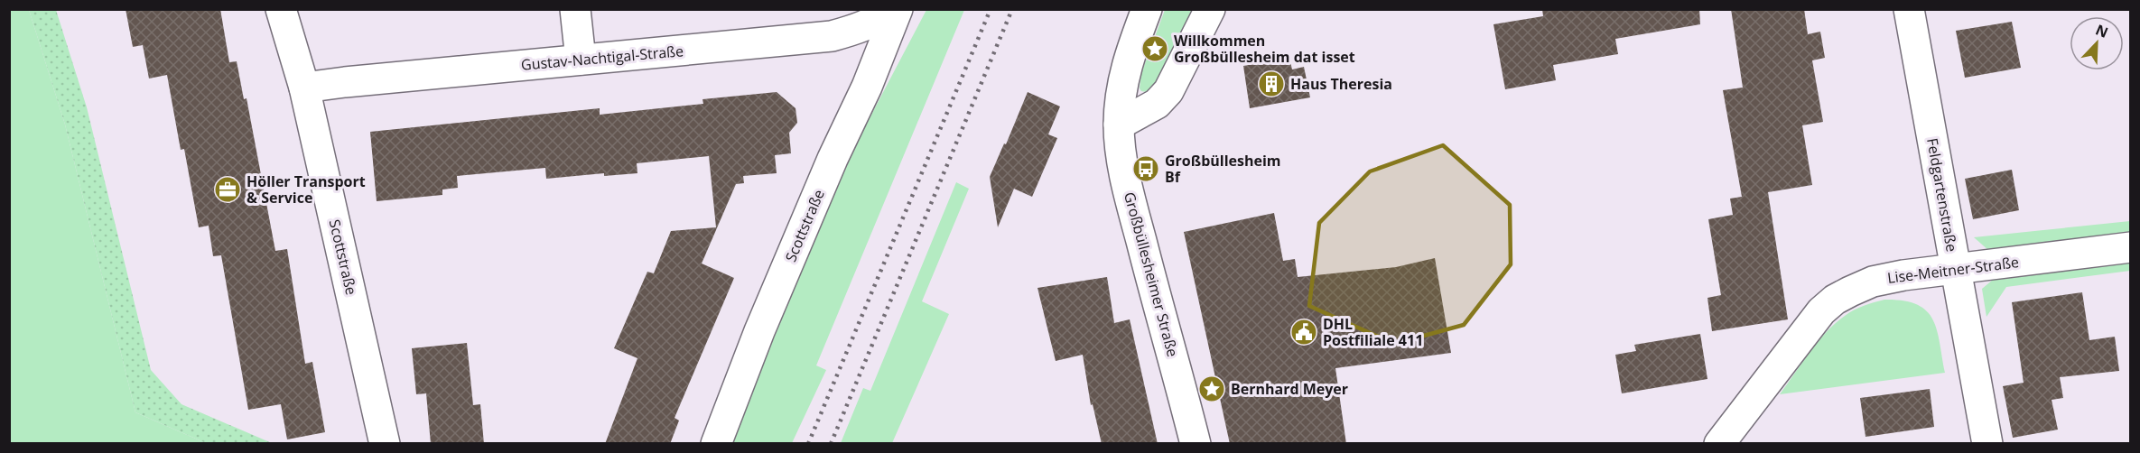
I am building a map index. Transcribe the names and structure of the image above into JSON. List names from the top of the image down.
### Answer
{
  "streets": {
    "street": [
      "Gustav-Nachtigal-Straße",
      "Feldgartenstraße",
      "Scottstraße",
      "Lise-Meitner-Straße",
      "Großbüllesheimer Straße"
    ]
  },
  "crossings": [
    ["Gustav-Nachtigal-Straße", "Scottstraße"],
    ["Feldgartenstraße", "Lise-Meitner-Straße"]
  ],
  "places": {
    "place": ["Willkommen Großbüllesheim dat isset", "Bernhard Meyer"],
    "building": ["Haus Theresia"],
    "bus stop": ["Großbüllesheim Bf"],
    "office": ["Höller Transport & Service"],
    "public building": ["DHL Postfiliale 411"]
  },
  "north": "top right"
}
